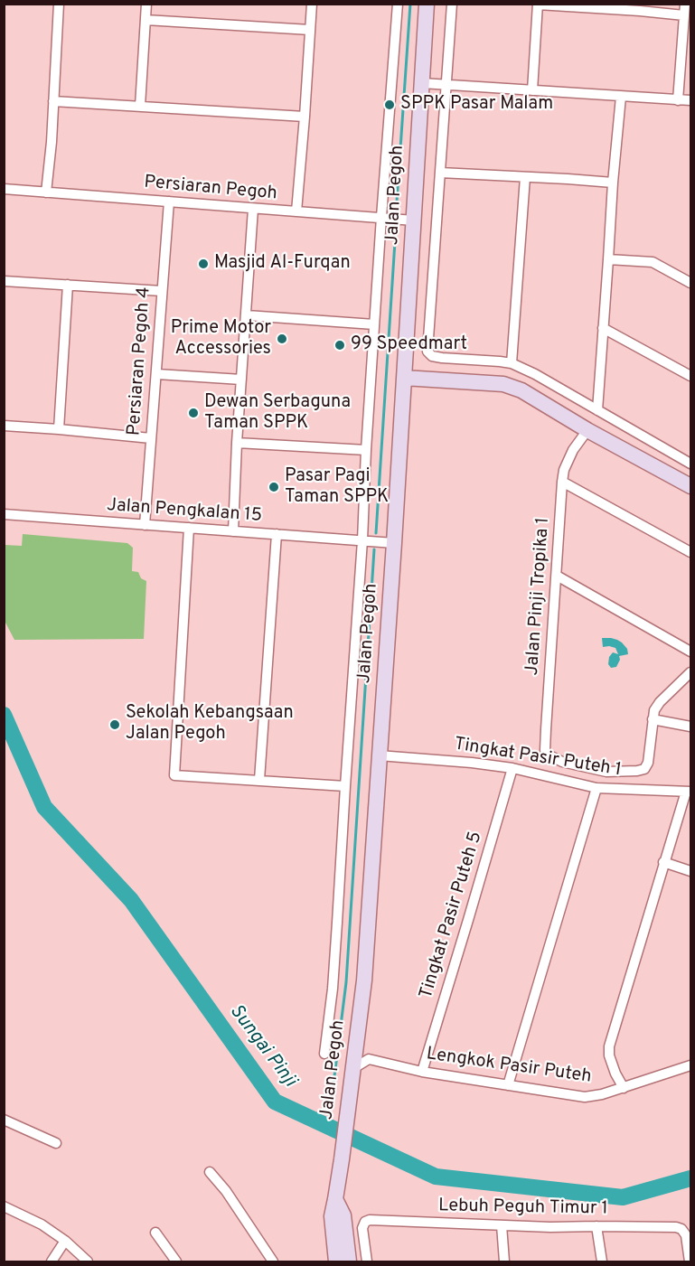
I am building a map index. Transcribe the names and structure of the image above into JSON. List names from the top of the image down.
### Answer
{
  "streets": {
    "street": [
      "Persiaran Pegoh",
      "Jalan Pegoh",
      "Persiaran Pegoh 4",
      "Jalan Pengkalan 15",
      "Jalan Pinji Tropika 1",
      "Tingkat Pasir Puteh 1",
      "Tingkat Pasir Puteh 5",
      "Lengkok Pasir Puteh",
      "Lebuh Peguh Timur 1"
    ]
  },
  "crossings": [
    ["Persiaran Pegoh", "Jalan Pegoh"],
    ["Persiaran Pegoh", "Persiaran Pegoh 4"],
    ["Jalan Pegoh", "Jalan Pengkalan 15"],
    ["Jalan Pegoh", "Tingkat Pasir Puteh 1"],
    ["Persiaran Pegoh 4", "Jalan Pengkalan 15"],
    ["Tingkat Pasir Puteh 1", "Tingkat Pasir Puteh 5"],
    ["Tingkat Pasir Puteh 5", "Lengkok Pasir Puteh"]
  ],
  "water": ["Sungai Pinji"],
  "places": [
    "SPPK Pasar Malam",
    "Masjid Al-Furqan",
    "Prime Motor Accessories",
    "99 Speedmart",
    "Dewan Serbaguna Taman SPPK",
    "Pasar Pagi Taman SPPK",
    "Sekolah Kebangsaan Jalan Pegoh"
  ]
}
